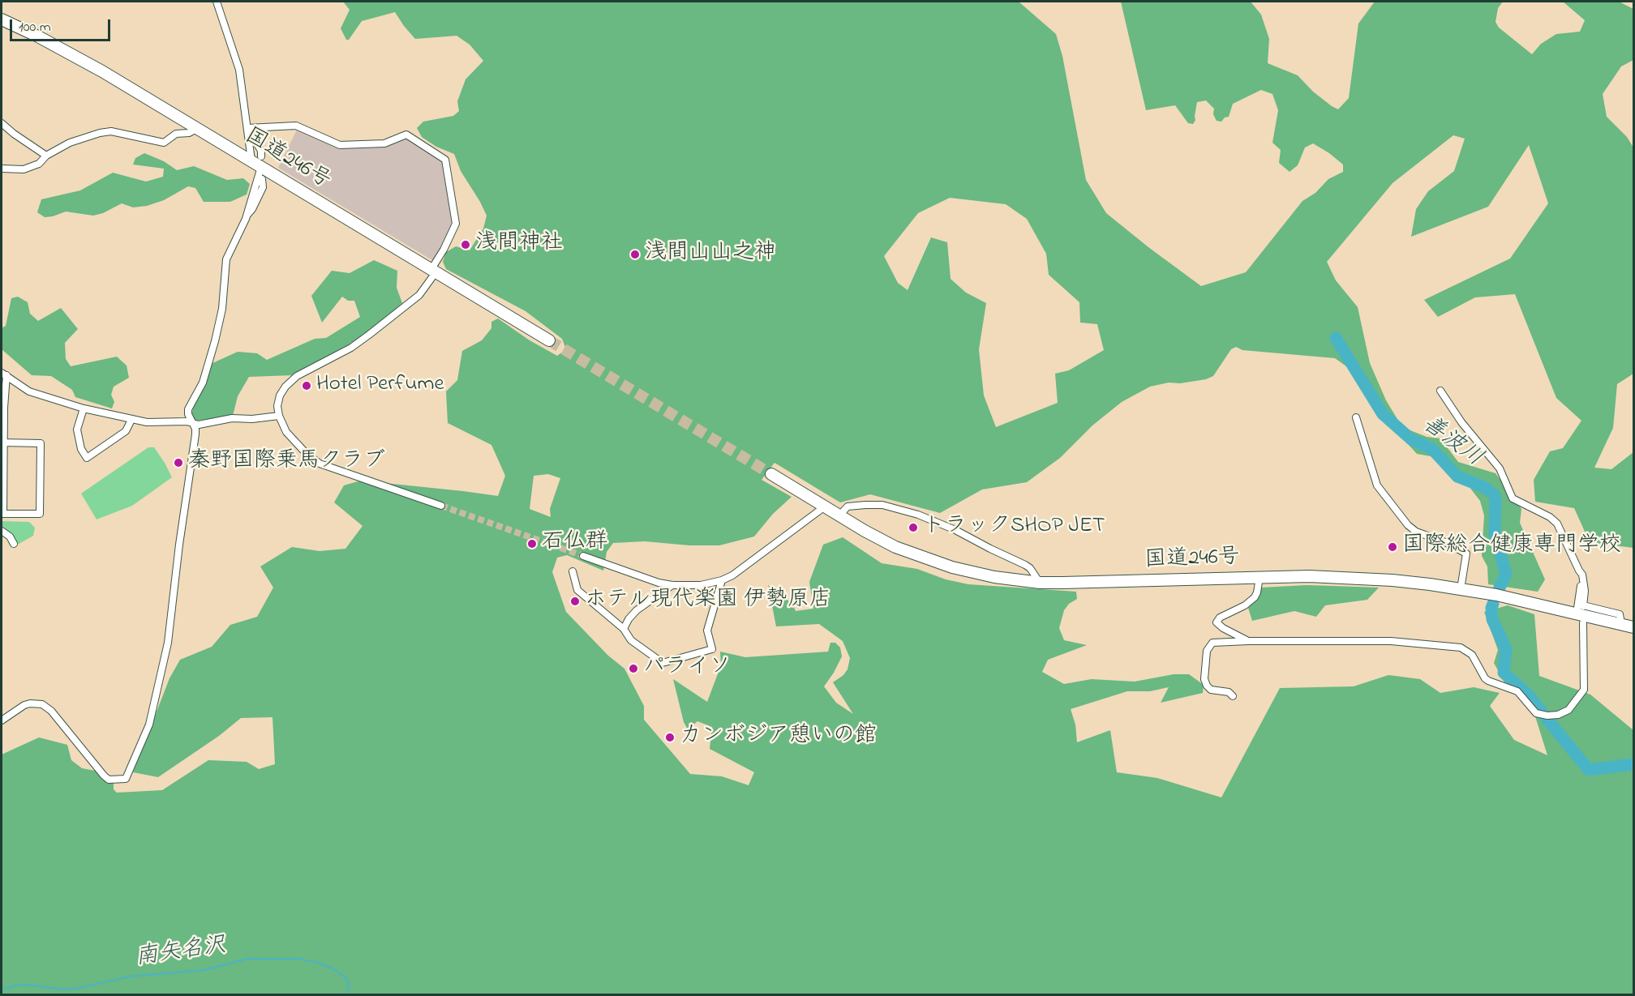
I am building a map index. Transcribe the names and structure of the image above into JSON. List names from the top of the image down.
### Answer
{
  "streets": {
    "highway": ["国道246号"]
  },
  "water": ["善波川", "南矢名沢"],
  "places": [
    "浅間神社",
    "浅間山山之神",
    "Hotel Perfume",
    "秦野国際乗馬クラブ",
    "トラックSHOP JET",
    "石仏群",
    "国際総合健康専門学校",
    "ホテル現代楽園 伊勢原店",
    "パライソ",
    "カンボジア憩いの館"
  ],
  "scale_bar": "100 m"
}
